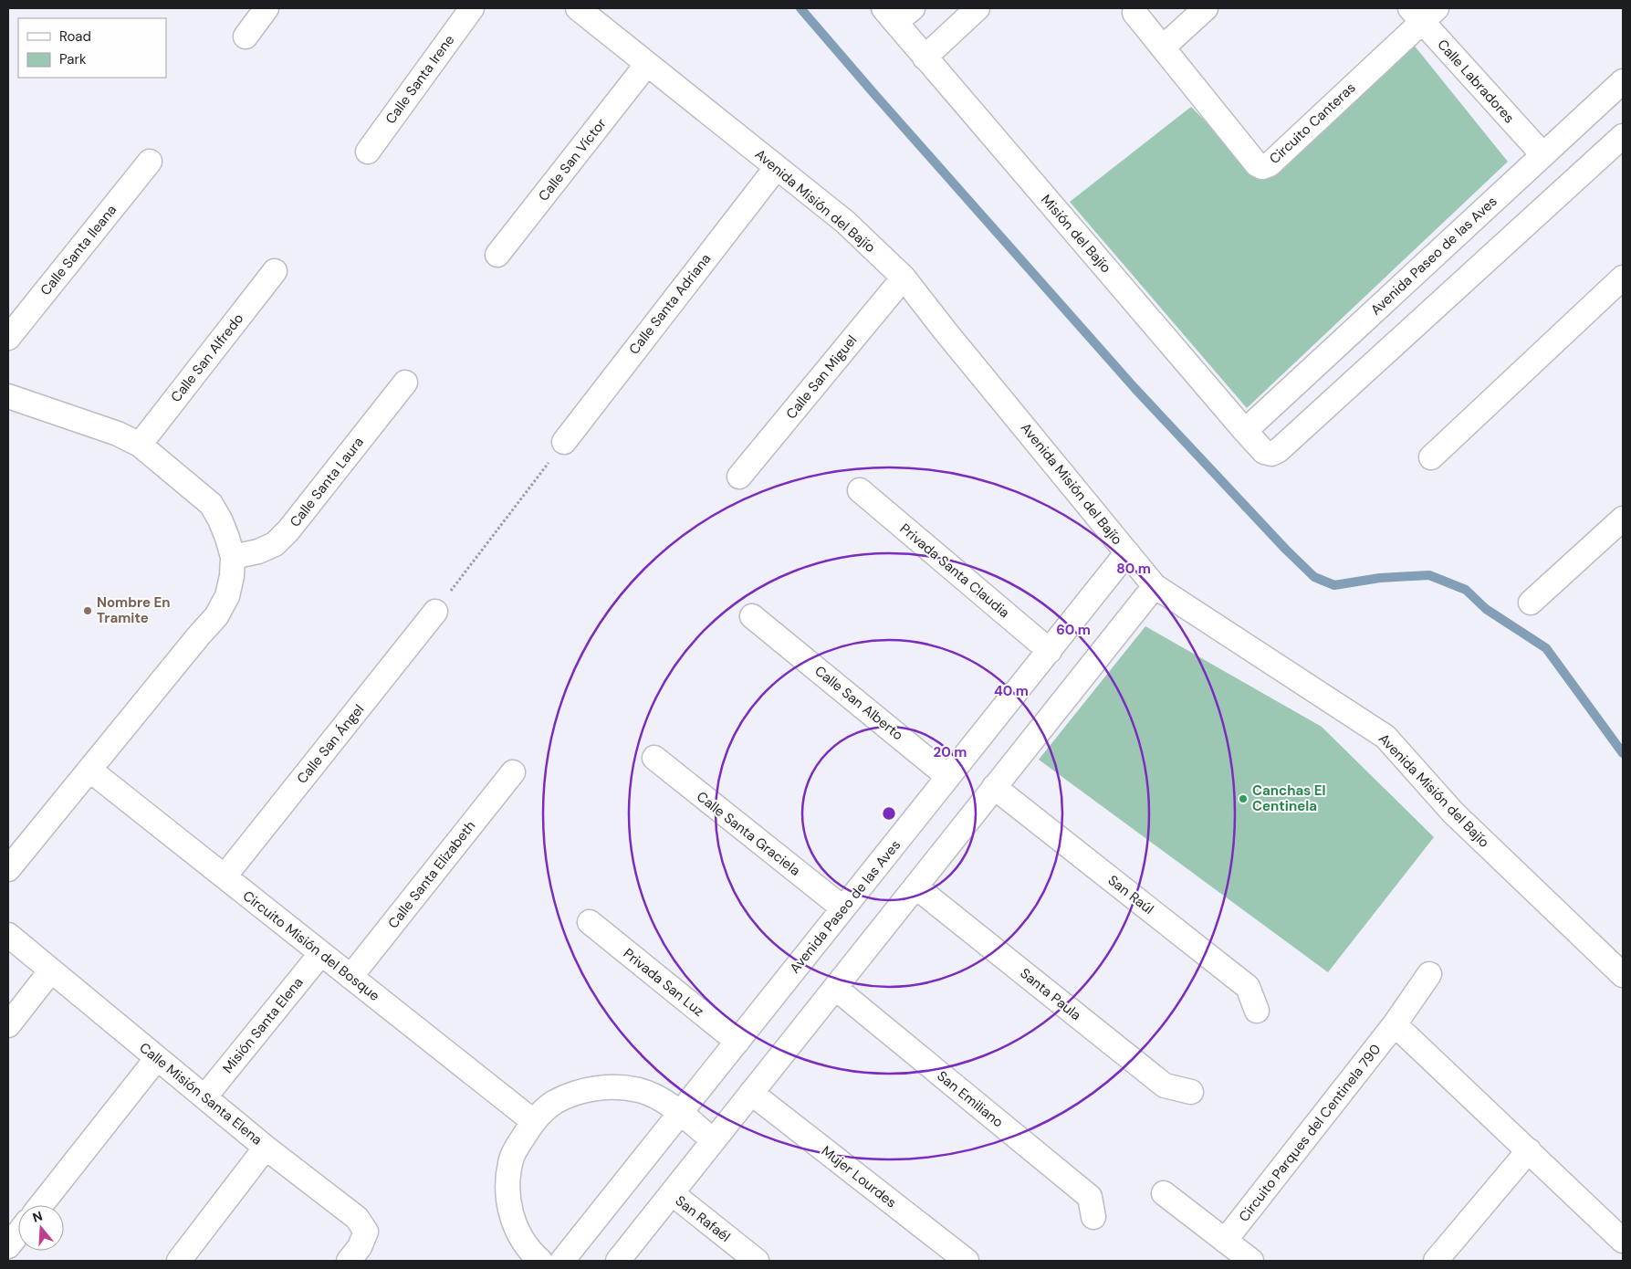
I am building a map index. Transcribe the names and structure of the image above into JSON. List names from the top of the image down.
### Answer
{
  "streets": {
    "street": [
      "Calle Santa Irene",
      "Calle Labradores",
      "Circuito Canteras",
      "Calle San Víctor",
      "Avenida Misión del Bajío",
      "Misión del Bajío",
      "Calle Santa Ileana",
      "Avenida Paseo de las Aves",
      "Calle Santa Adriana",
      "Calle San Alfredo",
      "Calle San Miguel",
      "Calle Santa Laura",
      "Privada Santa Claudia",
      "Calle San Alberto",
      "Calle San Ángel",
      "Calle Santa Graciela",
      "Calle Santa Elizabeth",
      "San Raúl",
      "Circuito Misión del Bosque",
      "Privada San Luz",
      "Santa Paula",
      "Misión Santa Elena",
      "Calle Misión Santa Elena",
      "San Emiliano",
      "Circuito Parques del Centinela 790",
      "Mujer Lourdes",
      "San Rafaél"
    ]
  },
  "crossings": [
    ["Calle Labradores", "Circuito Canteras"],
    ["Calle Labradores", "Avenida Paseo de las Aves"],
    ["Calle San Víctor", "Avenida Misión del Bajío"],
    ["Avenida Misión del Bajío", "Avenida Paseo de las Aves"],
    ["Avenida Misión del Bajío", "Calle Santa Adriana"],
    ["Avenida Misión del Bajío", "Calle San Miguel"],
    ["Misión del Bajío", "Avenida Paseo de las Aves"],
    ["Avenida Paseo de las Aves", "Privada Santa Claudia"],
    ["Avenida Paseo de las Aves", "Calle San Alberto"],
    ["Avenida Paseo de las Aves", "Calle Santa Graciela"],
    ["Avenida Paseo de las Aves", "Privada San Luz"],
    ["Calle San Ángel", "Circuito Misión del Bosque"],
    ["Calle Santa Elizabeth", "Circuito Misión del Bosque"],
    ["Circuito Misión del Bosque", "Misión Santa Elena"],
    ["Misión Santa Elena", "Calle Misión Santa Elena"]
  ],
  "places": ["Nombre En Tramite", "Canchas El Centinela"],
  "legend": ["Road", "Park"],
  "north": "top",
  "rings": [
    "80 m",
    "60 m",
    "40 m",
    "20 m"
  ]
}
